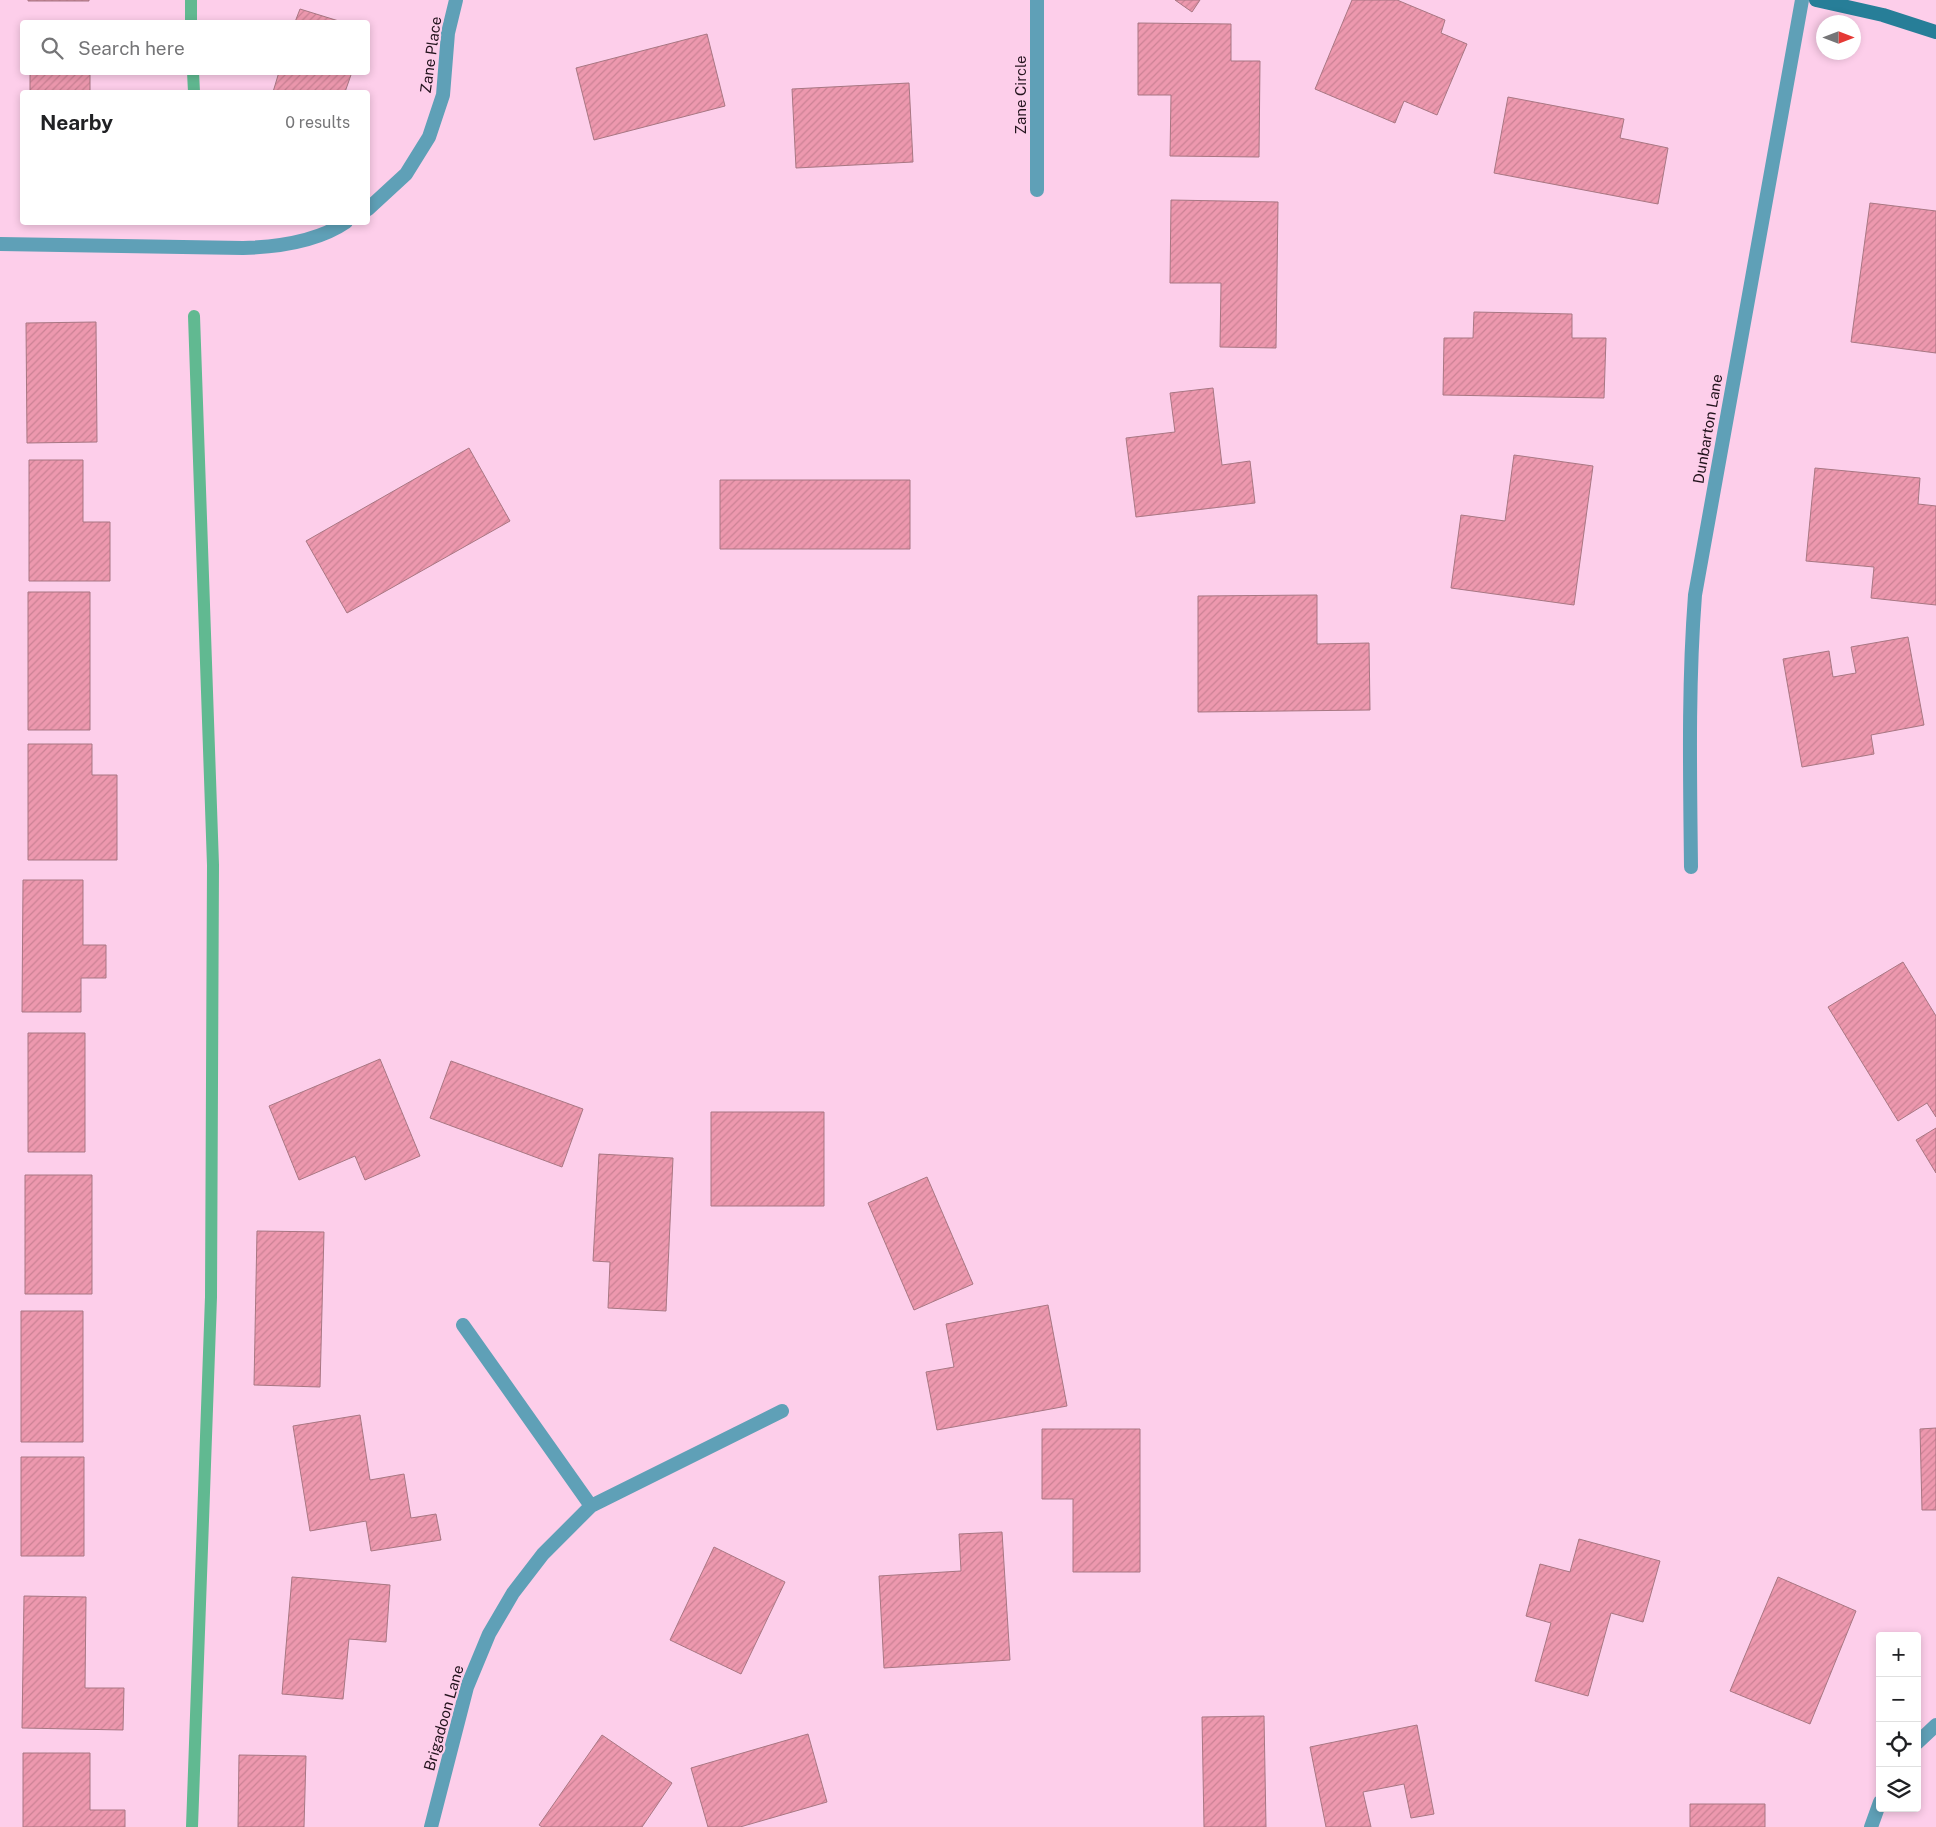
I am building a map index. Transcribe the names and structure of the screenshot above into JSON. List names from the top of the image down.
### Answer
{
  "streets": {
    "street": [
      "Zane Place",
      "Zane Circle",
      "Dunbarton Lane",
      "Brigadoon Lane"
    ]
  },
  "north": "right",
  "page": {
    "search": "Search here",
    "heading": ["Nearby", "0 results"],
    "map_buttons": ["+", "−"]
  }
}
